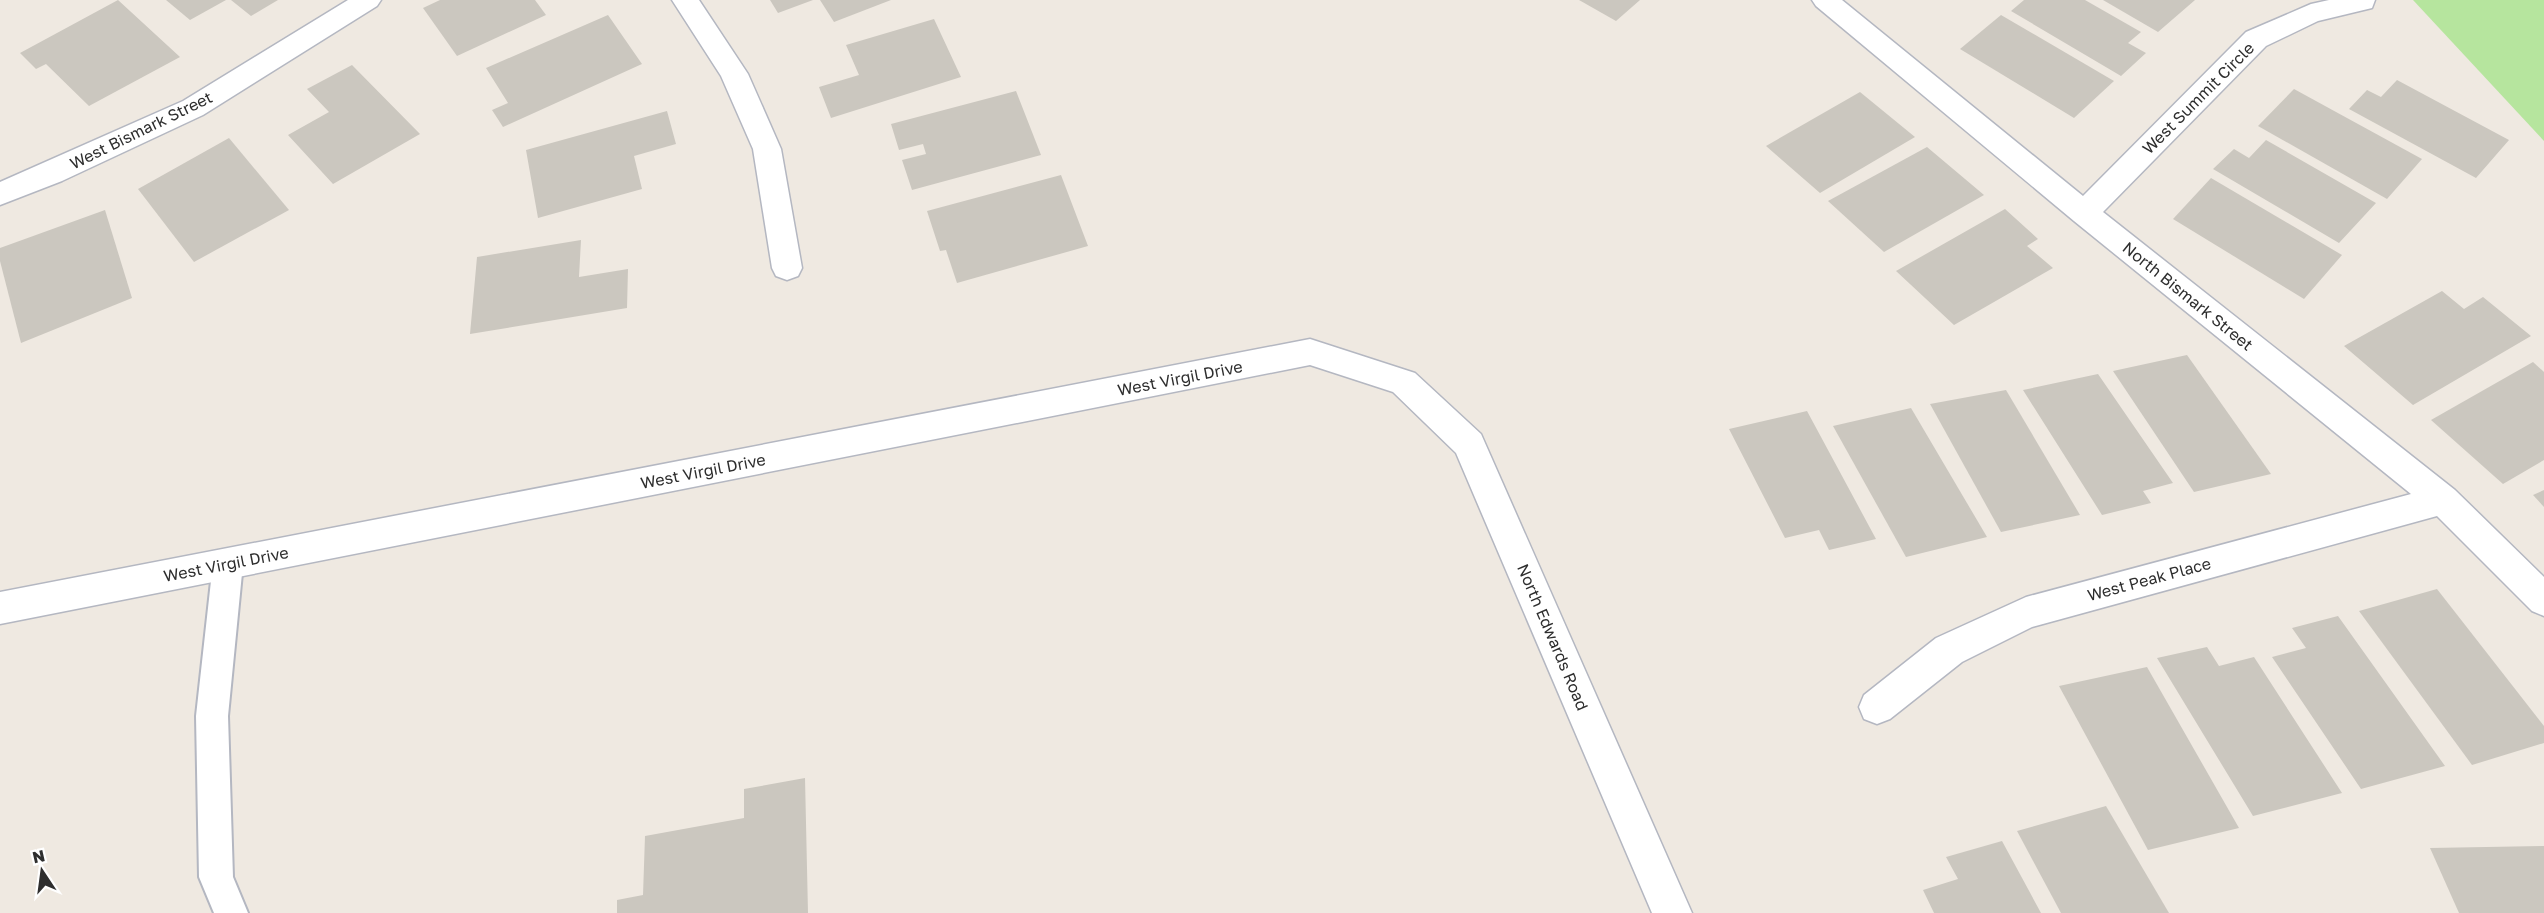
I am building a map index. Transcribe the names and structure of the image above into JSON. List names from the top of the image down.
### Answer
{
  "streets": {
    "street": [
      "West Summit Circle",
      "West Bismark Street",
      "North Bismark Street",
      "West Virgil Drive",
      "West Peak Place",
      "North Edwards Road"
    ]
  },
  "crossings": [
    ["West Summit Circle", "North Bismark Street"],
    ["North Bismark Street", "West Peak Place"],
    ["West Virgil Drive", "North Edwards Road"]
  ],
  "north": "top"
}
